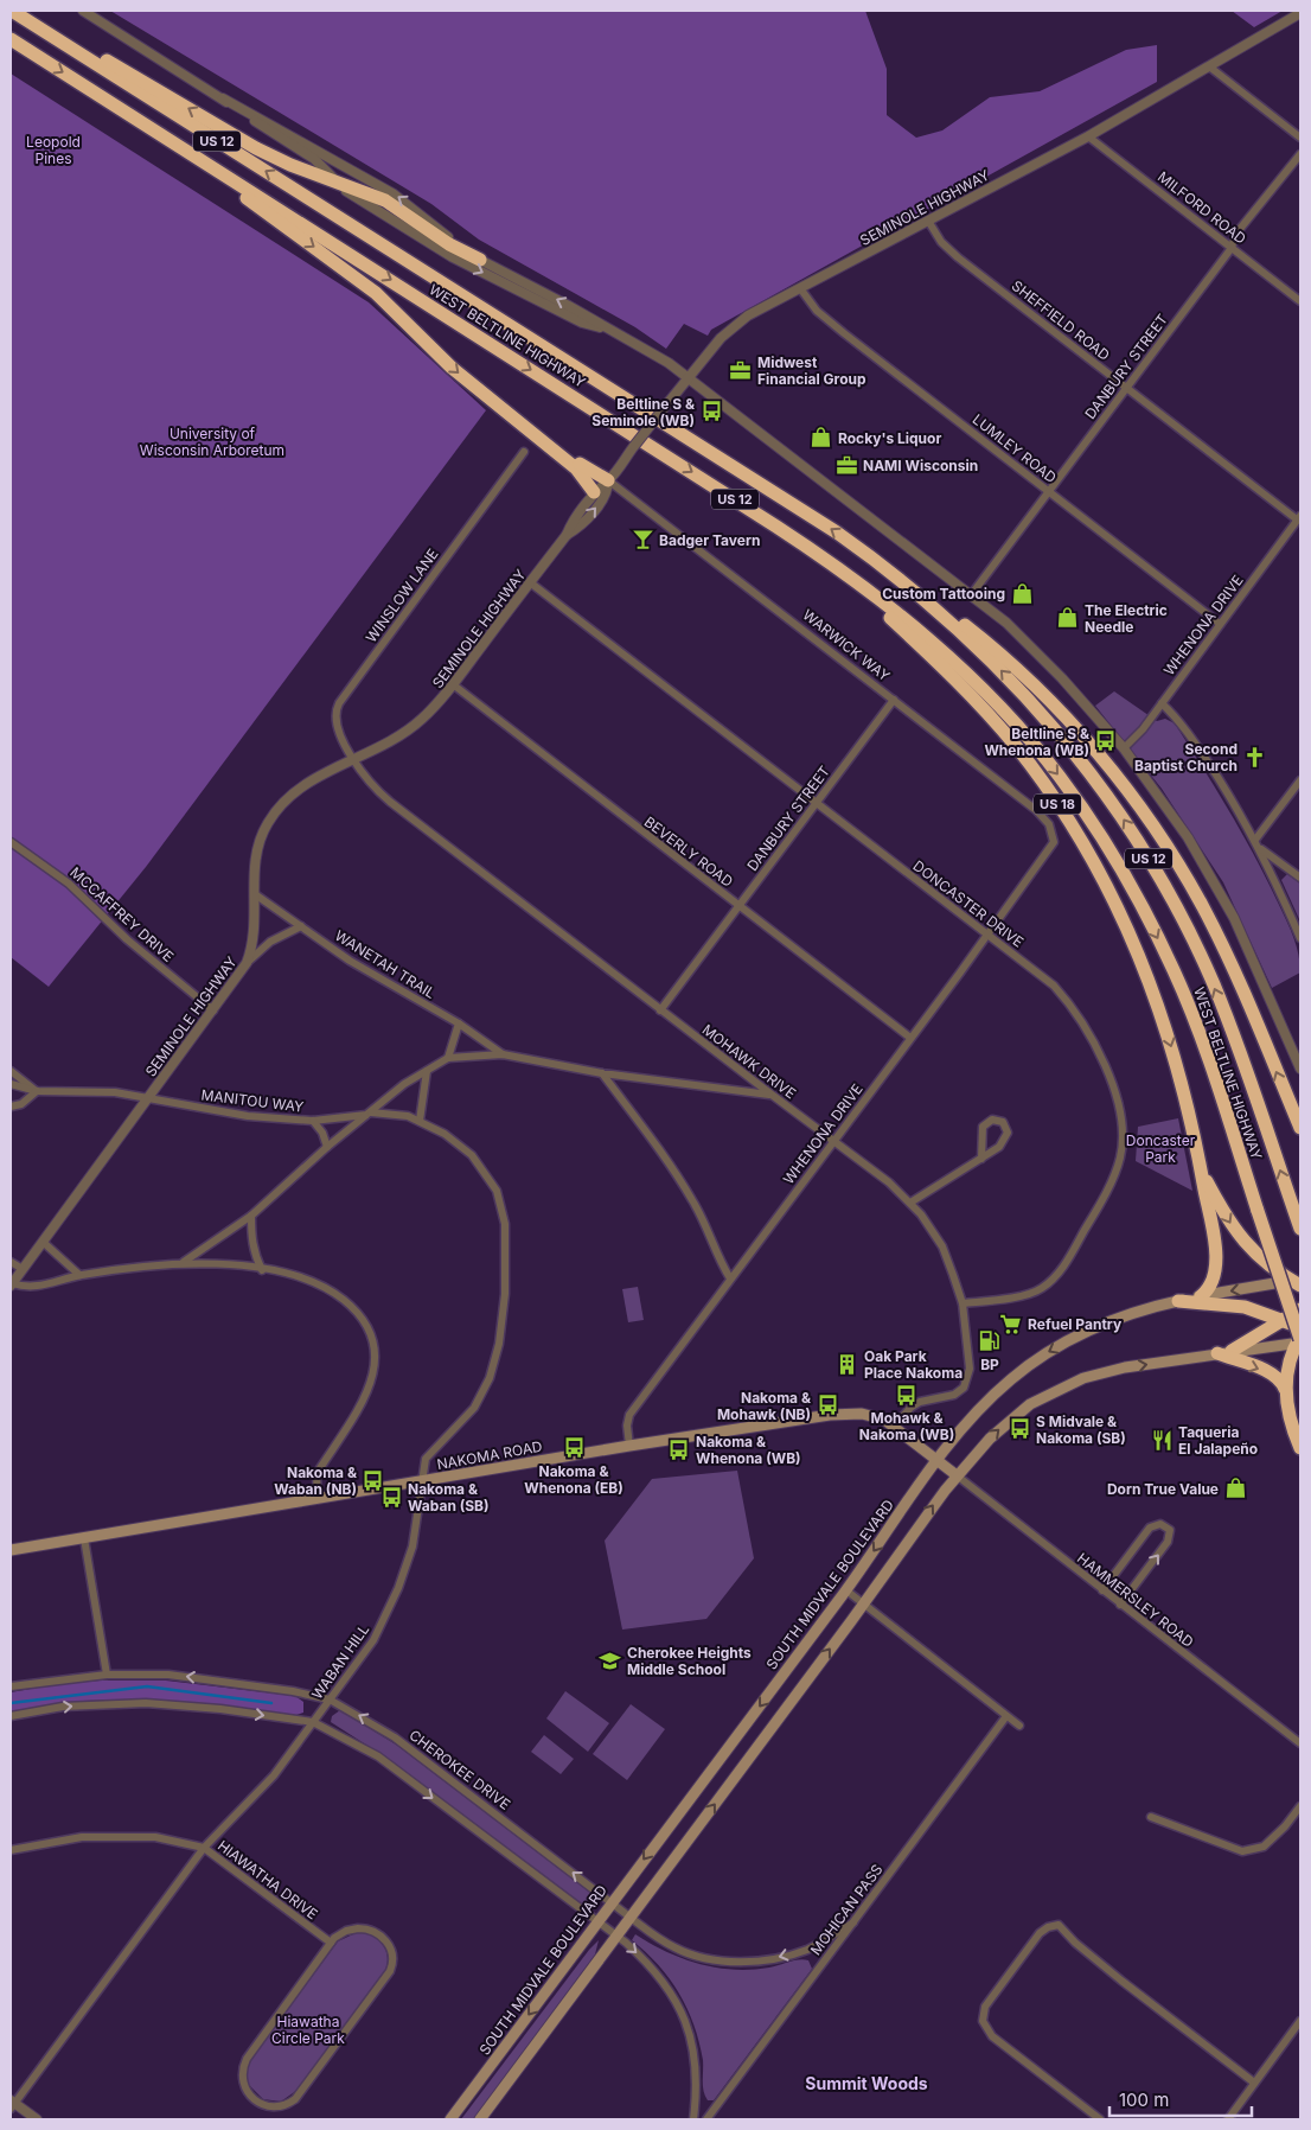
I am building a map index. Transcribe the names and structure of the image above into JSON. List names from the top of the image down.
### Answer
{
  "streets": {
    "highway": ["US 12", "WEST BELTLINE HIGHWAY", "US 18"],
    "main road": ["NAKOMA ROAD", "SOUTH MIDVALE BOULEVARD"],
    "street": [
      "SEMINOLE HIGHWAY",
      "MILFORD ROAD",
      "SHEFFIELD ROAD",
      "DANBURY STREET",
      "LUMLEY ROAD",
      "WINSLOW LANE",
      "WHENONA DRIVE",
      "WARWICK WAY",
      "BEVERLY ROAD",
      "DONCASTER DRIVE",
      "MCCAFFREY DRIVE",
      "WANETAH TRAIL",
      "MOHAWK DRIVE",
      "MANITOU WAY",
      "HAMMERSLEY ROAD",
      "WABAN HILL",
      "CHEROKEE DRIVE",
      "HIAWATHA DRIVE",
      "MOHICAN PASS"
    ]
  },
  "crossings": [
    ["SEMINOLE HIGHWAY", "MILFORD ROAD"],
    ["SEMINOLE HIGHWAY", "SHEFFIELD ROAD"],
    ["SEMINOLE HIGHWAY", "LUMLEY ROAD"],
    ["SEMINOLE HIGHWAY", "WINSLOW LANE"],
    ["SEMINOLE HIGHWAY", "WARWICK WAY"],
    ["SEMINOLE HIGHWAY", "BEVERLY ROAD"],
    ["SEMINOLE HIGHWAY", "DONCASTER DRIVE"],
    ["SEMINOLE HIGHWAY", "MCCAFFREY DRIVE"],
    ["SEMINOLE HIGHWAY", "WANETAH TRAIL"],
    ["SEMINOLE HIGHWAY", "MOHAWK DRIVE"],
    ["SEMINOLE HIGHWAY", "MANITOU WAY"],
    ["MILFORD ROAD", "DANBURY STREET"],
    ["SHEFFIELD ROAD", "DANBURY STREET"],
    ["SHEFFIELD ROAD", "WHENONA DRIVE"],
    ["WEST BELTLINE HIGHWAY", "US 18"],
    ["DANBURY STREET", "LUMLEY ROAD"],
    ["DANBURY STREET", "WARWICK WAY"],
    ["DANBURY STREET", "BEVERLY ROAD"],
    ["DANBURY STREET", "DONCASTER DRIVE"],
    ["DANBURY STREET", "MOHAWK DRIVE"],
    ["LUMLEY ROAD", "WHENONA DRIVE"],
    ["WINSLOW LANE", "MOHAWK DRIVE"],
    ["WHENONA DRIVE", "WARWICK WAY"],
    ["WHENONA DRIVE", "BEVERLY ROAD"],
    ["WHENONA DRIVE", "DONCASTER DRIVE"],
    ["WHENONA DRIVE", "MOHAWK DRIVE"],
    ["WHENONA DRIVE", "NAKOMA ROAD"],
    ["US 18", "SOUTH MIDVALE BOULEVARD"],
    ["DONCASTER DRIVE", "MOHAWK DRIVE"],
    ["MOHAWK DRIVE", "NAKOMA ROAD"],
    ["MANITOU WAY", "WABAN HILL"],
    ["NAKOMA ROAD", "SOUTH MIDVALE BOULEVARD"],
    ["NAKOMA ROAD", "HAMMERSLEY ROAD"],
    ["NAKOMA ROAD", "WABAN HILL"],
    ["SOUTH MIDVALE BOULEVARD", "CHEROKEE DRIVE"],
    ["WABAN HILL", "CHEROKEE DRIVE"],
    ["WABAN HILL", "HIAWATHA DRIVE"],
    ["CHEROKEE DRIVE", "MOHICAN PASS"]
  ],
  "districts": ["Summit Woods"],
  "parks": [
    "Leopold Pines",
    "University of Wisconsin Arboretum",
    "Doncaster Park",
    "Hiawatha Circle Park"
  ],
  "places": {
    "office": ["Midwest Financial Group", "NAMI Wisconsin"],
    "bus stop": [
      "Beltline S & Seminole (WB)",
      "Beltline S & Whenona (WB)",
      "Mohawk & Nakoma (WB)",
      "Nakoma & Mohawk (NB)",
      "S Midvale & Nakoma (SB)",
      "Nakoma & Whenona (EB)",
      "Nakoma & Whenona (WB)",
      "Nakoma & Waban (NB)",
      "Nakoma & Waban (SB)"
    ],
    "shop": [
      "Rocky's Liquor",
      "Custom Tattooing",
      "The Electric Needle",
      "Dorn True Value"
    ],
    "bar": ["Badger Tavern"],
    "church": ["Second Baptist Church"],
    "supermarket": ["Refuel Pantry"],
    "fuel station": ["BP"],
    "building": ["Oak Park Place Nakoma"],
    "restaurant": ["Taqueria El Jalapeño"],
    "school or university": ["Cherokee Heights Middle School"]
  },
  "scale_bar": "100 m"
}
